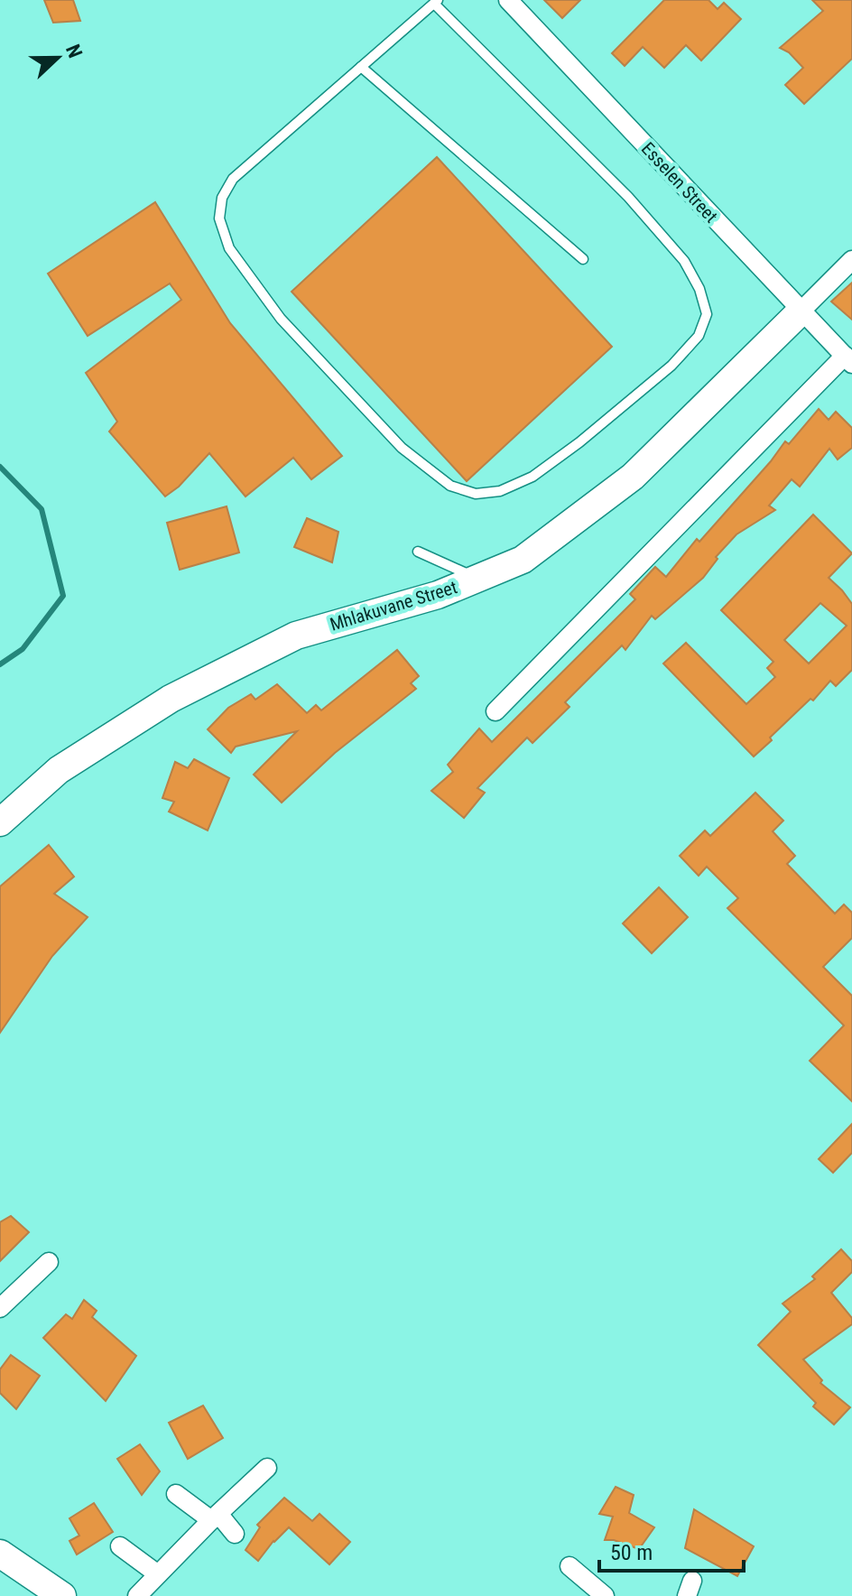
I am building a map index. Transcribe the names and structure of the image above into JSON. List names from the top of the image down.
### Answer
{
  "streets": {
    "street": ["Esselen Street", "Mhlakuvane Street"]
  },
  "crossings": [
    ["Esselen Street", "Mhlakuvane Street"]
  ],
  "scale_bar": "50 m",
  "north": "right"
}
